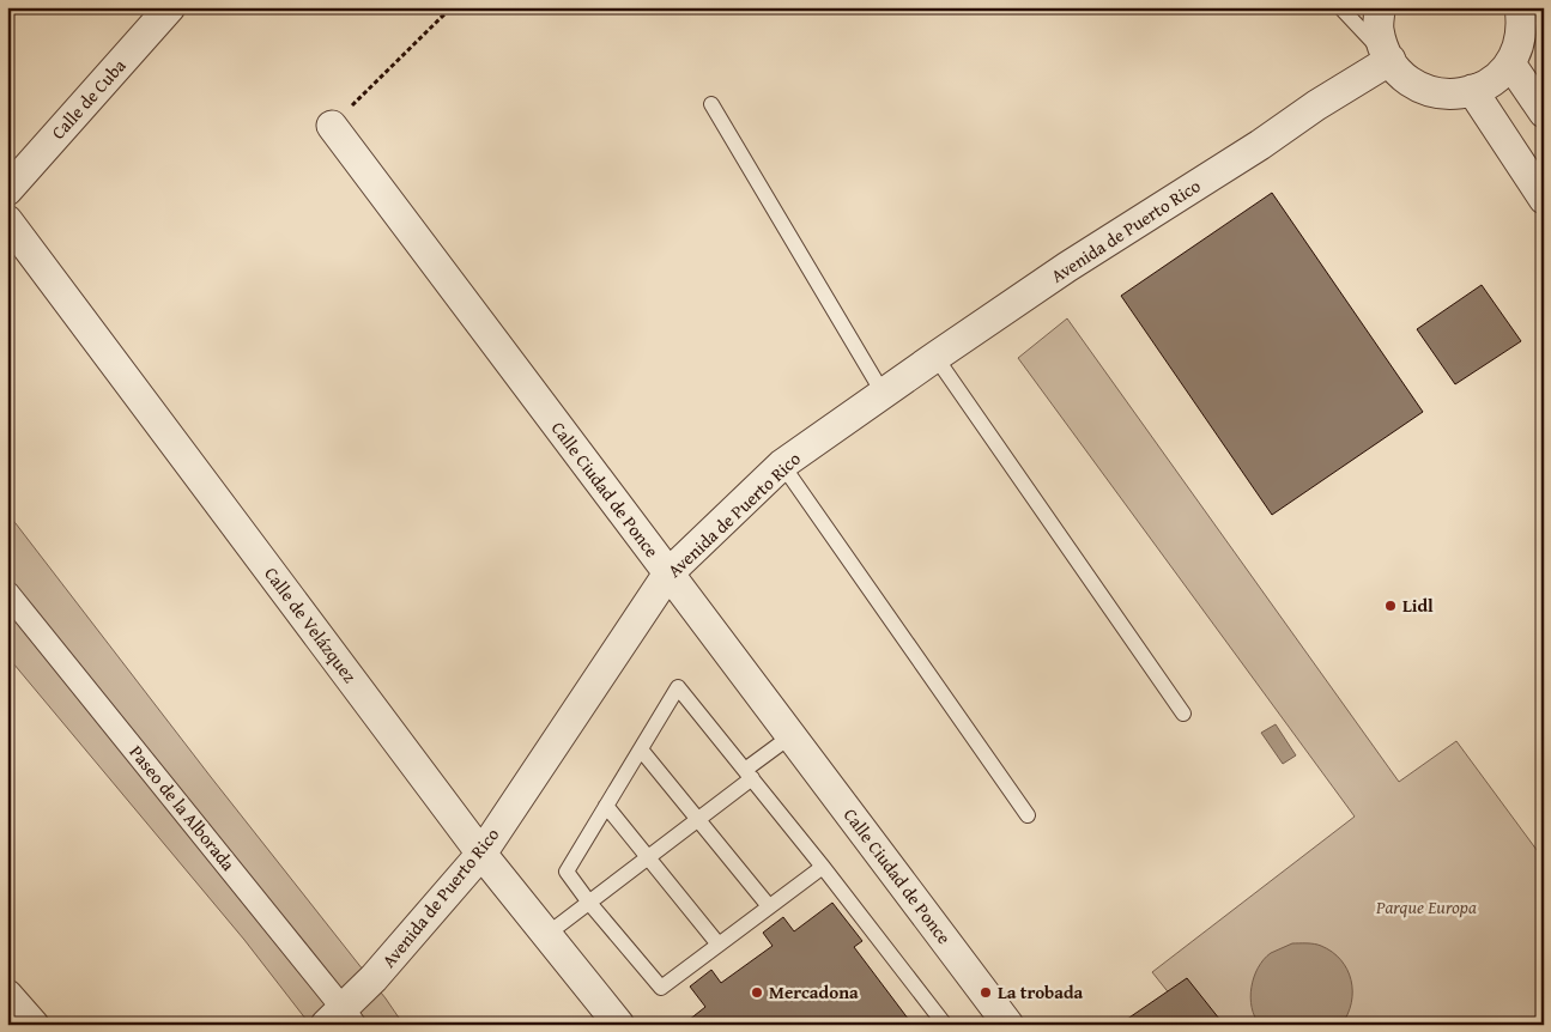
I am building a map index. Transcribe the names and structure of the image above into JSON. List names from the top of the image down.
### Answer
{
  "streets": {
    "street": [
      "Calle de Cuba",
      "Avenida de Puerto Rico",
      "Calle Ciudad de Ponce",
      "Calle de Velázquez",
      "Paseo de la Alborada"
    ]
  },
  "crossings": [
    ["Avenida de Puerto Rico", "Calle Ciudad de Ponce"],
    ["Avenida de Puerto Rico", "Calle de Velázquez"],
    ["Avenida de Puerto Rico", "Paseo de la Alborada"]
  ],
  "parks": ["Parque Europa"],
  "places": ["Lidl", "Mercadona", "La trobada"]
}
